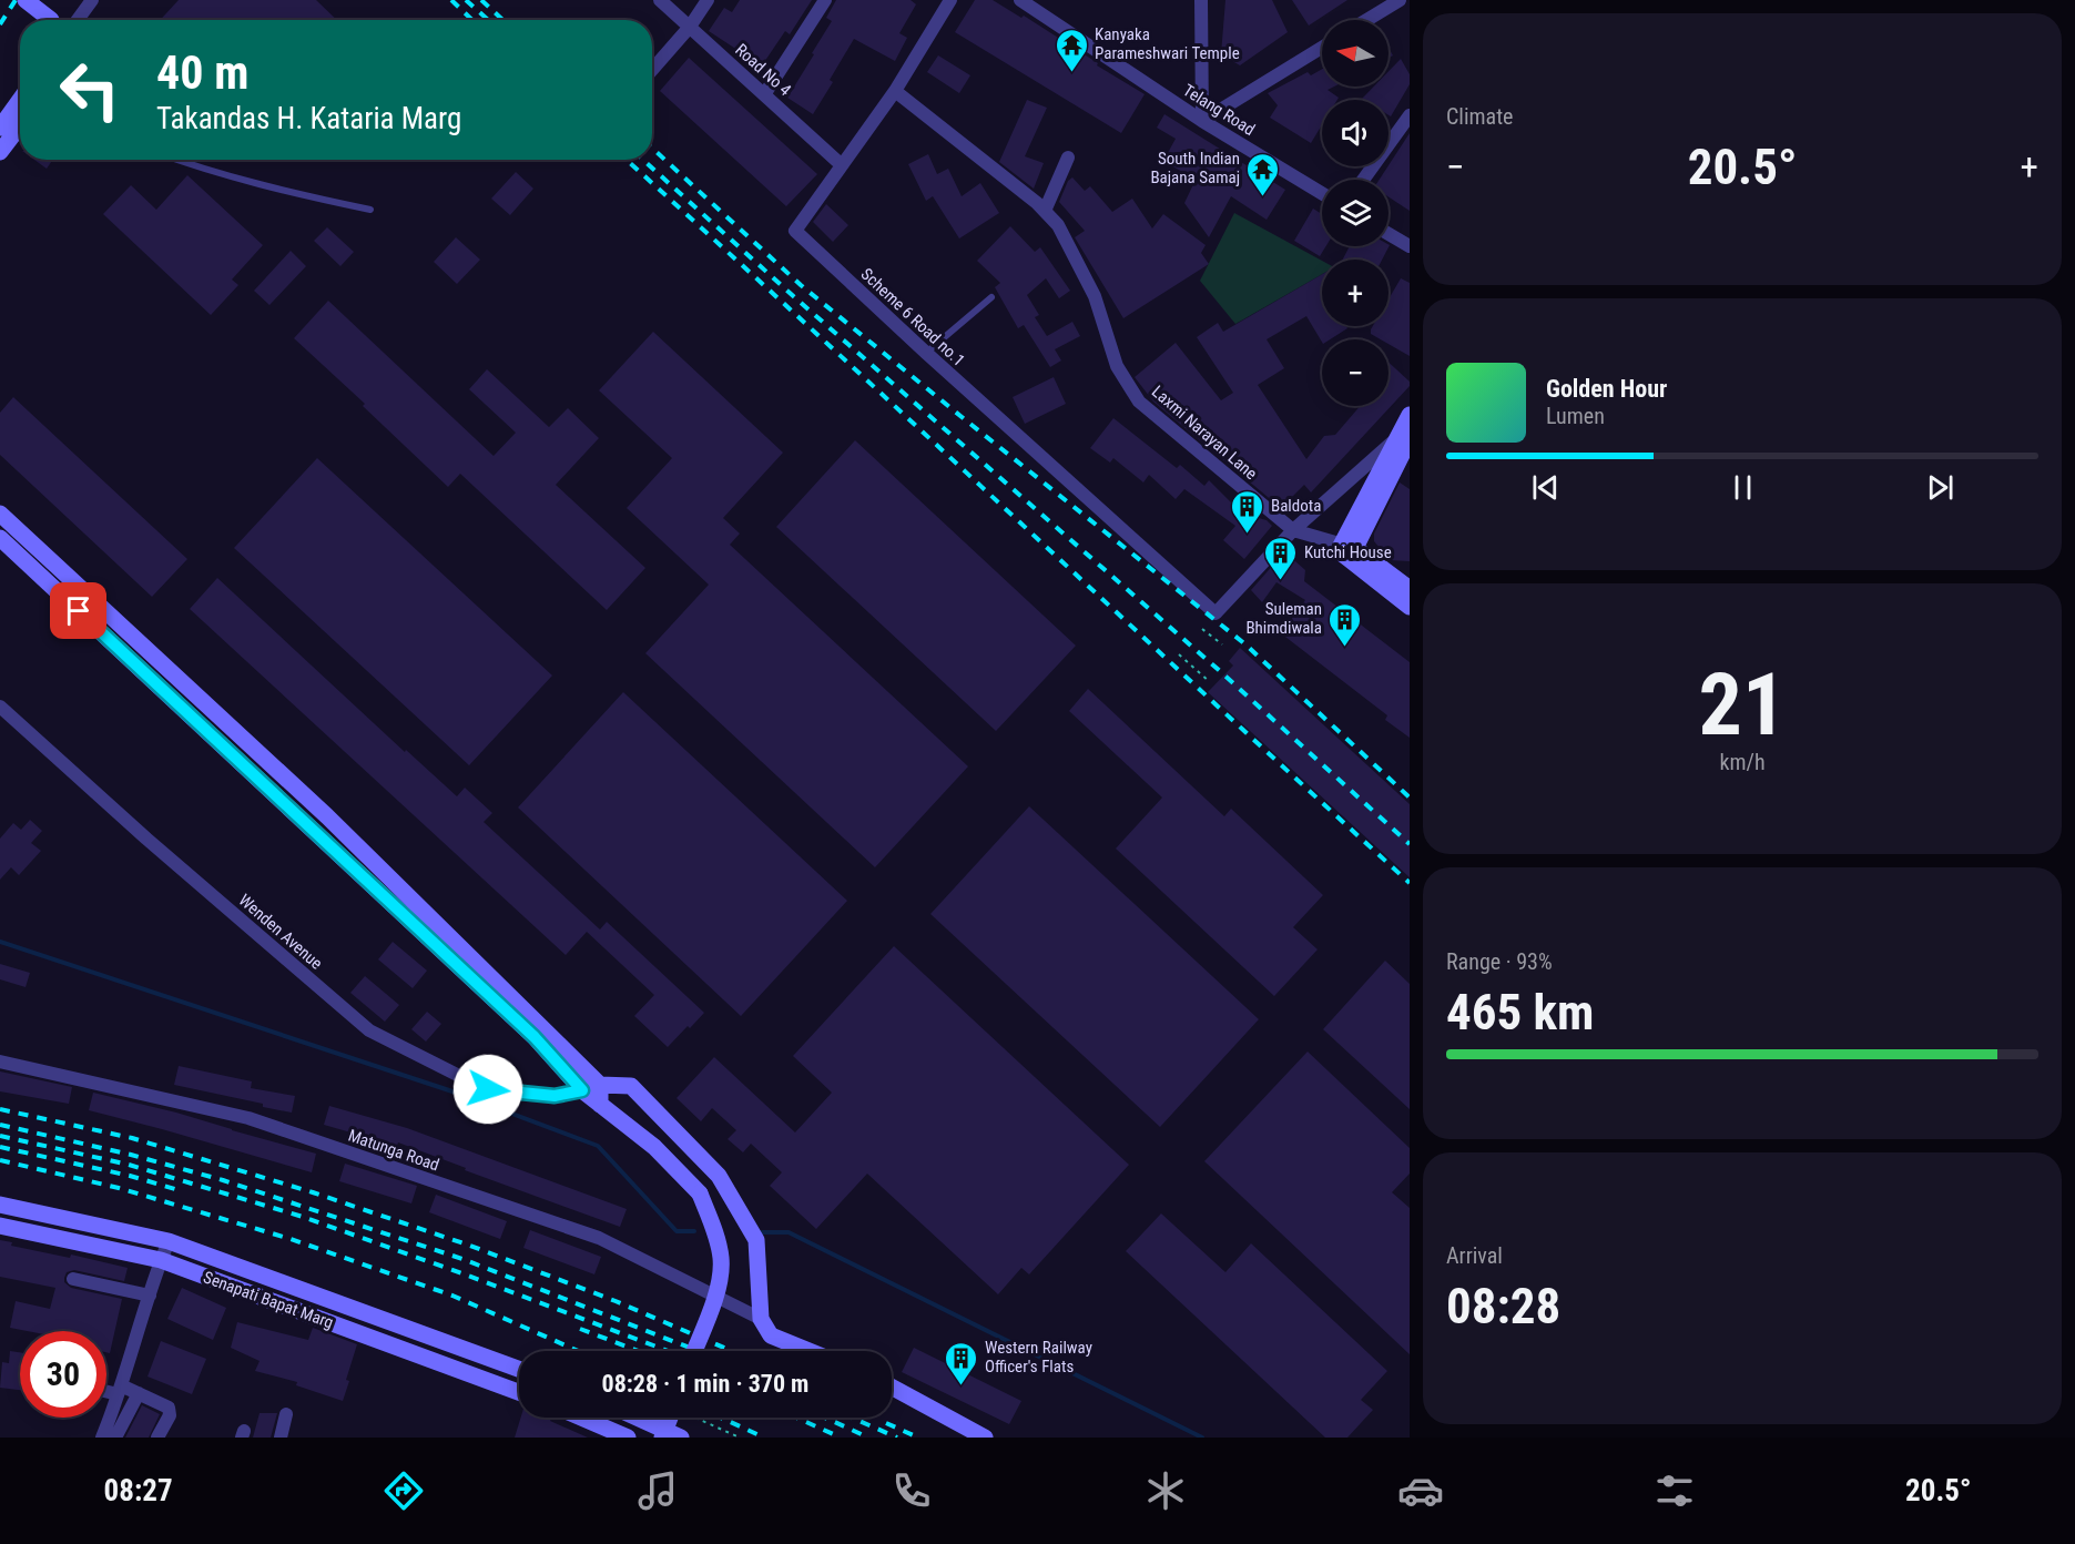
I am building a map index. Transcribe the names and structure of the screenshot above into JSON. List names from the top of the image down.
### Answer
{
  "streets": {
    "main road": ["Senapati Bapat Marg"],
    "street": [
      "Road No 4",
      "Telang Road",
      "Scheme 6 Road no.1",
      "Laxmi Narayan Lane",
      "Wenden Avenue",
      "Matunga Road"
    ]
  },
  "crossings": [
    ["Road No 4", "Scheme 6 Road no.1"],
    ["Scheme 6 Road no.1", "Laxmi Narayan Lane"]
  ],
  "places": {
    "temple": ["Kanyaka Parameshwari Temple", "South Indian Bajana Samaj"],
    "building": [
      "Baldota",
      "Kutchi House",
      "Suleman Bhimdiwala",
      "Western Railway Officer's Flats"
    ]
  },
  "north": "left",
  "page": {
    "tile": [
      "Climate",
      ["21", "km/h"],
      ["Range · 93%", "465 km"],
      ["Arrival", "08:28"]
    ],
    "map_buttons": ["+", "−"],
    "turn": ["40 m", "Takandas H. Kataria Marg"],
    "heat": ["−", "20.5°", "+"],
    "song": ["Golden Hour", "Lumen"],
    "limit": "30",
    "trip": "08:28 · 1 min · 370 m",
    "tabs": ["08:27", "20.5°"]
  }
}
